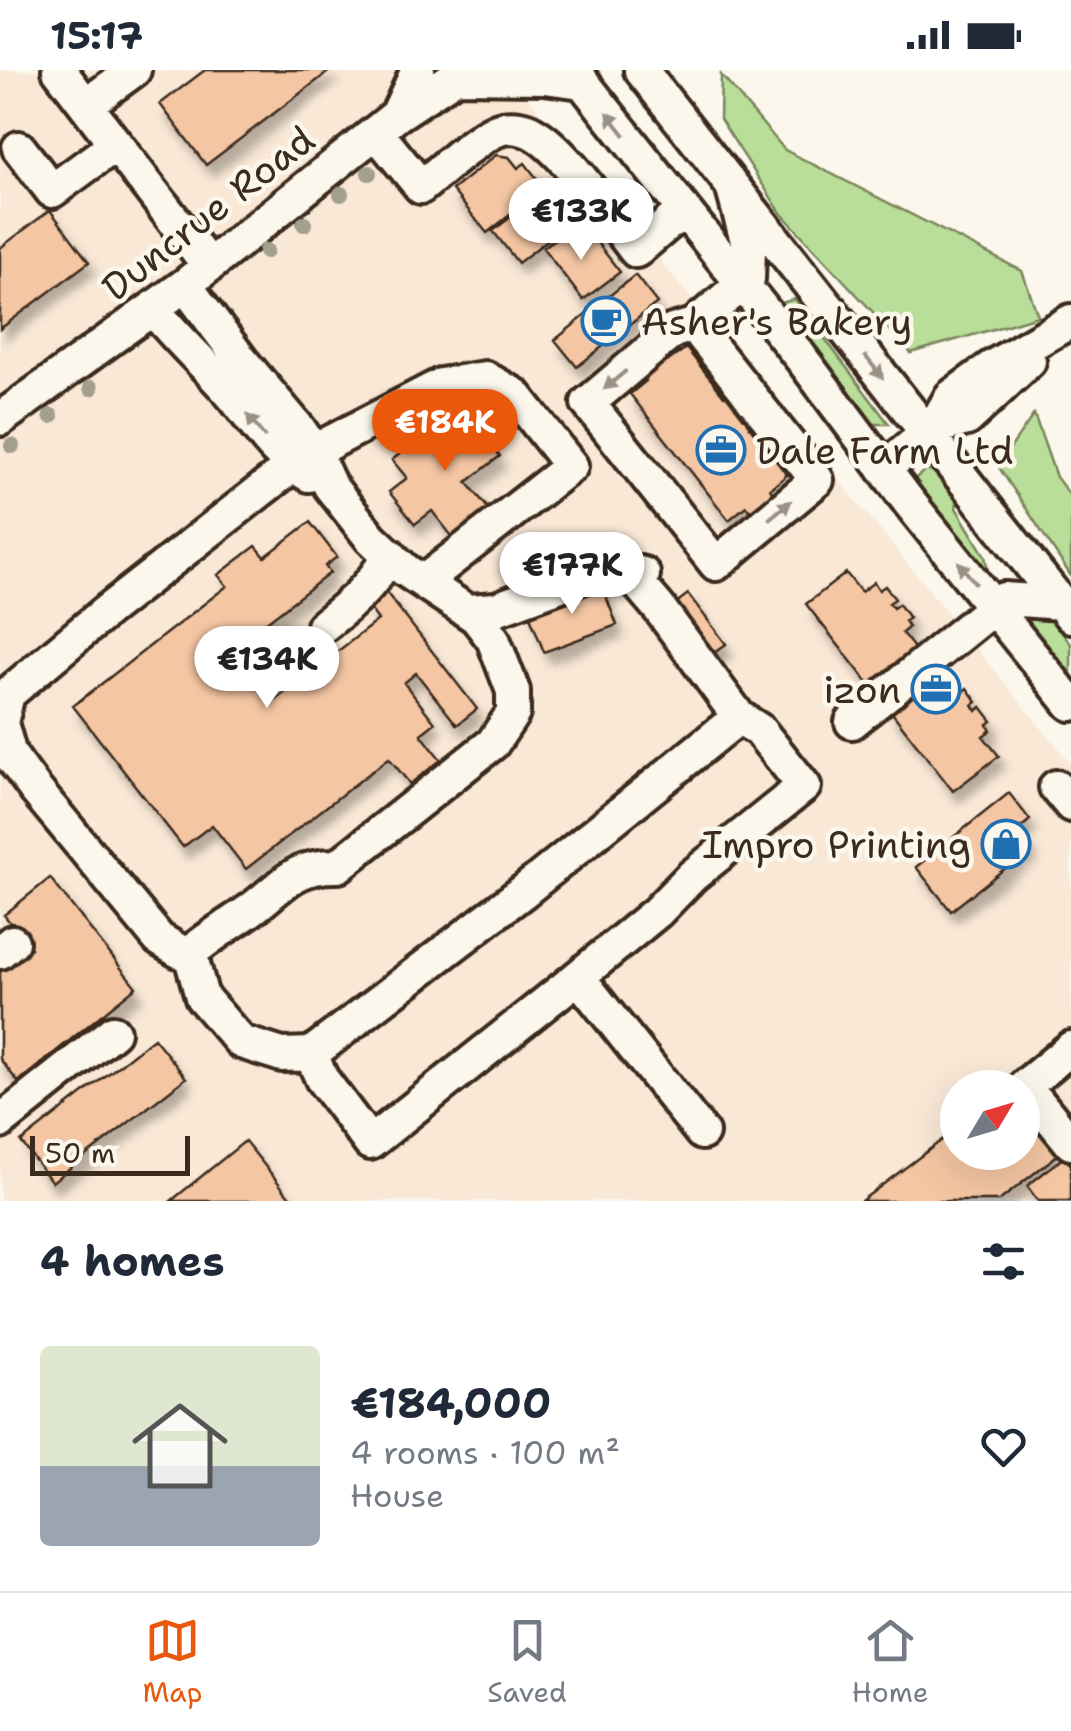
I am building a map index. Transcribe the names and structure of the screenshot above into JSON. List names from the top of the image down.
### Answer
{
  "streets": {
    "street": ["Duncrue Road"]
  },
  "places": {
    "cafe": ["Asher's Bakery"],
    "office": ["Dale Farm Ltd", "izon"],
    "shop": ["Impro Printing"]
  },
  "scale_bar": "50 m",
  "north": "top right",
  "page": {
    "status": "15:17",
    "price": [
      "€133K",
      "€184K",
      "€177K",
      "€134K"
    ],
    "scale": "50 m",
    "heading": "4 homes",
    "list": [
      {
        "name": "€184,000",
        "note": "4 rooms · 100 m² · House"
      }
    ],
    "tabs": ["Map", "Saved", "Home"]
  }
}
